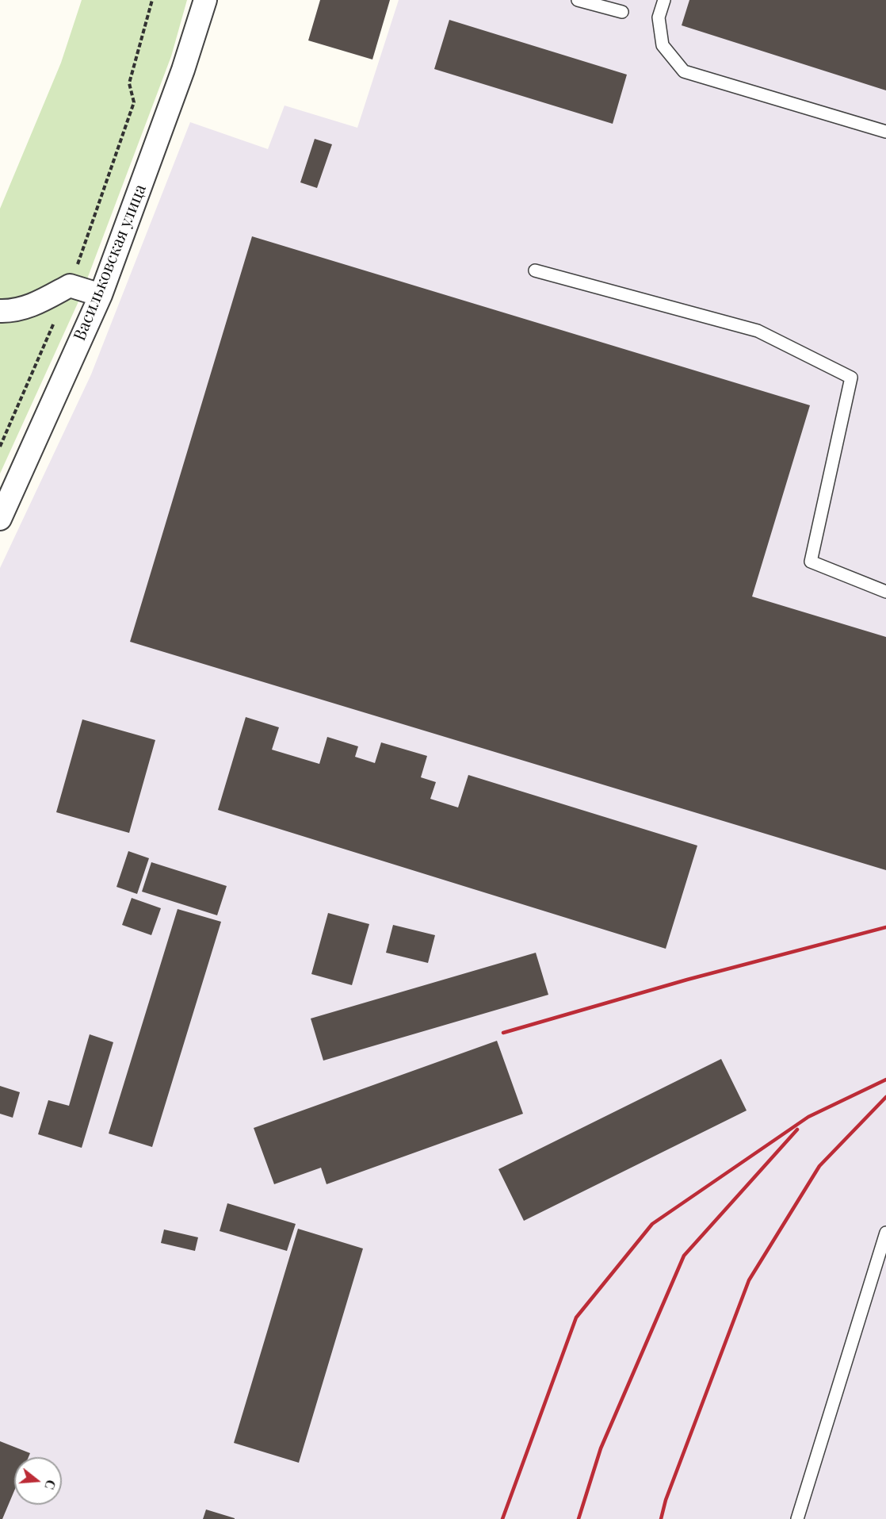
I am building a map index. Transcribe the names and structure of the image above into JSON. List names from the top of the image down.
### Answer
{
  "streets": {
    "street": ["Васильковская улица"]
  },
  "north": "right"
}
